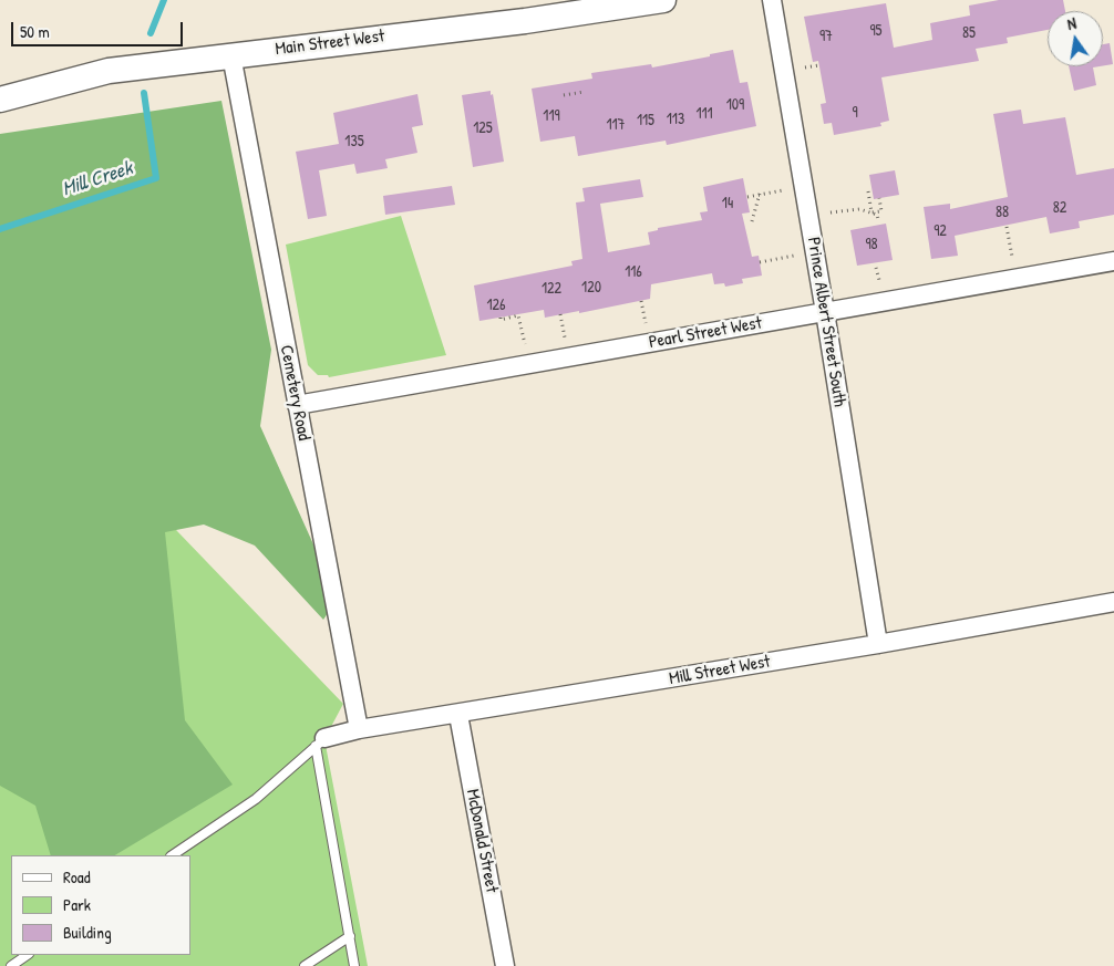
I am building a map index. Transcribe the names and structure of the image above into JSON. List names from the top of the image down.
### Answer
{
  "streets": {
    "main road": ["Main Street West"],
    "street": [
      "Prince Albert Street South",
      "Pearl Street West",
      "Cemetery Road",
      "Mill Street West",
      "McDonald Street"
    ]
  },
  "crossings": [
    ["Main Street West", "Cemetery Road"],
    ["Prince Albert Street South", "Pearl Street West"],
    ["Prince Albert Street South", "Mill Street West"],
    ["Pearl Street West", "Cemetery Road"],
    ["Cemetery Road", "Mill Street West"],
    ["Mill Street West", "McDonald Street"]
  ],
  "water": ["Mill Creek"],
  "house_numbers": [
    "95",
    "85",
    "97",
    "109",
    "9",
    "111",
    "119",
    "113",
    "115",
    "117",
    "125",
    "135",
    "14",
    "82",
    "88",
    "92",
    "98",
    "116",
    "120",
    "122",
    "126"
  ],
  "legend": ["Road", "Park", "Building"],
  "scale_bar": "50 m",
  "north": "top"
}
